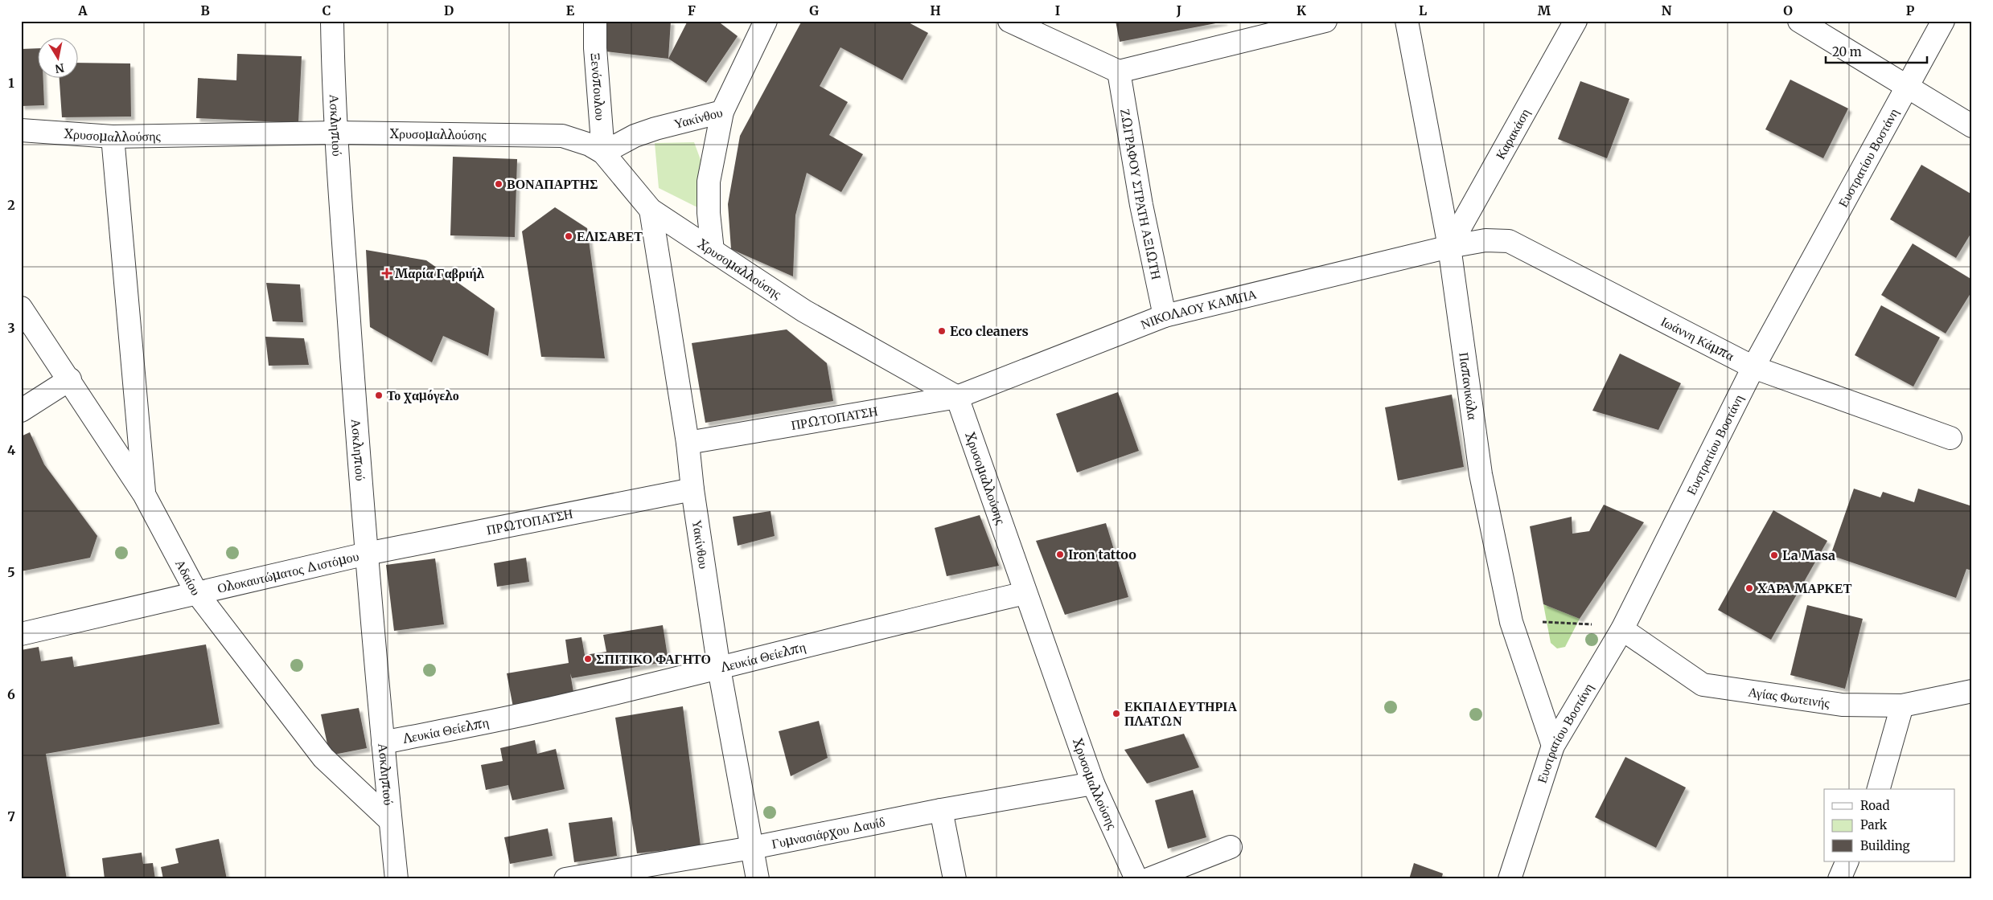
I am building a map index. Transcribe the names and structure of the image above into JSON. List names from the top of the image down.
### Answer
{
  "streets": {
    "street": [
      "Ξενόπουλου",
      "Υακίνθου",
      "Ασκληπιού",
      "Καρακάση",
      "Χρυσομαλλούσης",
      "Ευστρατίου Βοστάνη",
      "ΖΩΓΡΑΦΟΥ ΣΤΡΑΤΗ ΑΞΙΩΤΗ",
      "ΝΙΚΟΛΑΟΥ ΚΑΜΠΑ",
      "Ιωάννη Κάμπα",
      "Παπανικόλα",
      "ΠΡΩΤΟΠΑΤΣΗ",
      "Ολοκαυτώματος Διστόμου",
      "Αδαίου",
      "Λευκία Θείελπη",
      "Αγίας Φωτεινής",
      "Γυμνασιάρχου Δαυίδ"
    ]
  },
  "crossings": [
    ["Ξενόπουλου", "Υακίνθου"],
    ["Ξενόπουλου", "Χρυσομαλλούσης"],
    ["Υακίνθου", "Χρυσομαλλούσης"],
    ["Υακίνθου", "ΠΡΩΤΟΠΑΤΣΗ"],
    ["Υακίνθου", "Λευκία Θείελπη"],
    ["Υακίνθου", "Γυμνασιάρχου Δαυίδ"],
    ["Ασκληπιού", "Χρυσομαλλούσης"],
    ["Ασκληπιού", "ΠΡΩΤΟΠΑΤΣΗ"],
    ["Ασκληπιού", "Ολοκαυτώματος Διστόμου"],
    ["Ασκληπιού", "Αδαίου"],
    ["Ασκληπιού", "Λευκία Θείελπη"],
    ["Καρακάση", "ΝΙΚΟΛΑΟΥ ΚΑΜΠΑ"],
    ["Καρακάση", "Ιωάννη Κάμπα"],
    ["Καρακάση", "Παπανικόλα"],
    ["Χρυσομαλλούσης", "ΝΙΚΟΛΑΟΥ ΚΑΜΠΑ"],
    ["Χρυσομαλλούσης", "ΠΡΩΤΟΠΑΤΣΗ"],
    ["Χρυσομαλλούσης", "Λευκία Θείελπη"],
    ["Χρυσομαλλούσης", "Γυμνασιάρχου Δαυίδ"],
    ["Ευστρατίου Βοστάνη", "Ιωάννη Κάμπα"],
    ["Ευστρατίου Βοστάνη", "Παπανικόλα"],
    ["Ευστρατίου Βοστάνη", "Αγίας Φωτεινής"],
    ["ΖΩΓΡΑΦΟΥ ΣΤΡΑΤΗ ΑΞΙΩΤΗ", "ΝΙΚΟΛΑΟΥ ΚΑΜΠΑ"],
    ["ΝΙΚΟΛΑΟΥ ΚΑΜΠΑ", "Ιωάννη Κάμπα"],
    ["ΝΙΚΟΛΑΟΥ ΚΑΜΠΑ", "Παπανικόλα"],
    ["ΝΙΚΟΛΑΟΥ ΚΑΜΠΑ", "ΠΡΩΤΟΠΑΤΣΗ"],
    ["Ιωάννη Κάμπα", "Παπανικόλα"],
    ["ΠΡΩΤΟΠΑΤΣΗ", "Ολοκαυτώματος Διστόμου"],
    ["Ολοκαυτώματος Διστόμου", "Αδαίου"]
  ],
  "places": {
    "other": [
      "ΒΟΝΑΠΑΡΤΗΣ",
      "ΕΛΙΣΑΒΕΤ",
      "Eco cleaners",
      "Το χαμόγελο",
      "Iron tattoo",
      "La Masa",
      "ΧΑΡΑ ΜΑΡΚΕΤ",
      "ΣΠΙΤΙΚΟ ΦΑΓΗΤΟ",
      "ΕΚΠΑΙΔΕΥΤΗΡΙΑ ΠΛΑΤΩΝ"
    ],
    "health": ["Μαρία Γαβριήλ"]
  },
  "legend": ["Road", "Park", "Building"],
  "scale_bar": "20 m",
  "north": "bottom",
  "grid": {
    "columns": [
      "A",
      "B",
      "C",
      "D",
      "E",
      "F",
      "G",
      "H",
      "I",
      "J",
      "K",
      "L",
      "M",
      "N",
      "O",
      "P"
    ],
    "rows": [
      "1",
      "2",
      "3",
      "4",
      "5",
      "6",
      "7"
    ]
  }
}
